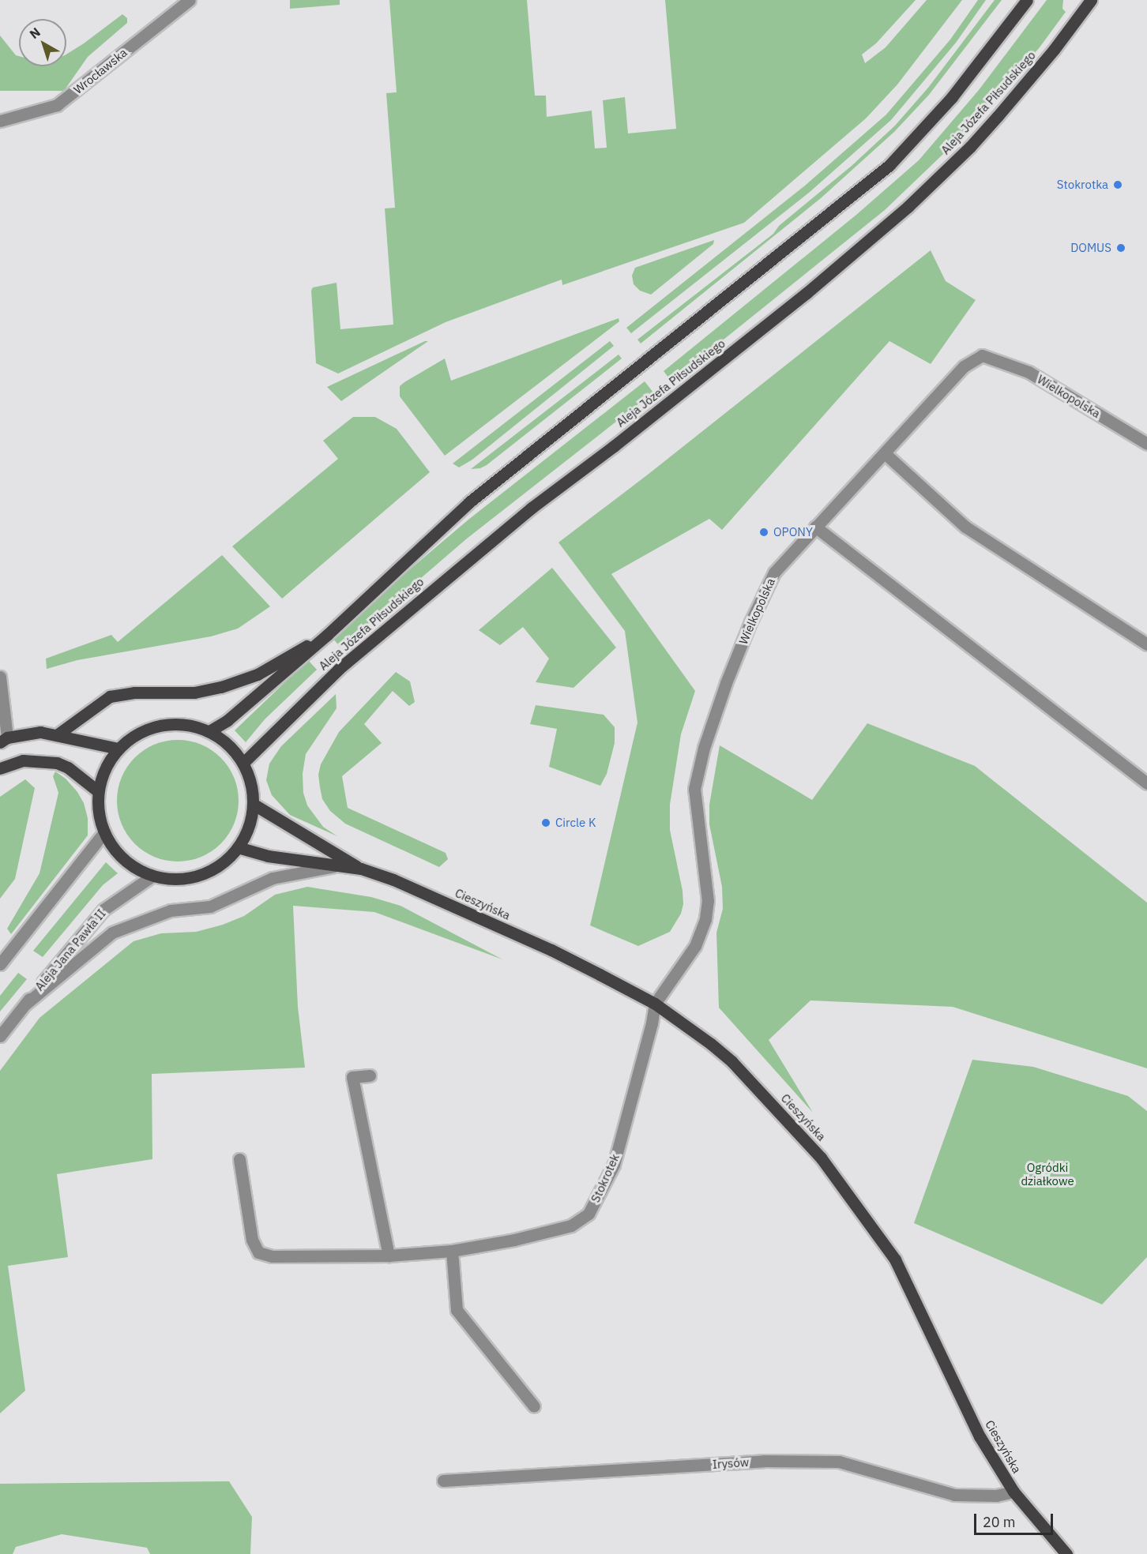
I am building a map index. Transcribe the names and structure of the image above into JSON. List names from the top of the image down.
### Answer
{
  "streets": {
    "main road": ["Aleja Józefa Piłsudskiego", "Cieszyńska"],
    "street": [
      "Wrocławska",
      "Wielkopolska",
      "Aleja Jana Pawła II",
      "Stokrotek",
      "Irysów"
    ]
  },
  "crossings": [
    ["Aleja Józefa Piłsudskiego", "Cieszyńska"],
    ["Aleja Józefa Piłsudskiego", "Aleja Jana Pawła II"],
    ["Wielkopolska", "Cieszyńska"],
    ["Wielkopolska", "Stokrotek"],
    ["Cieszyńska", "Aleja Jana Pawła II"],
    ["Cieszyńska", "Stokrotek"],
    ["Cieszyńska", "Irysów"]
  ],
  "parks": ["Ogródki działkowe"],
  "places": [
    "Stokrotka",
    "DOMUS",
    "OPONY",
    "Circle K"
  ],
  "scale_bar": "20 m",
  "north": "top left"
}
